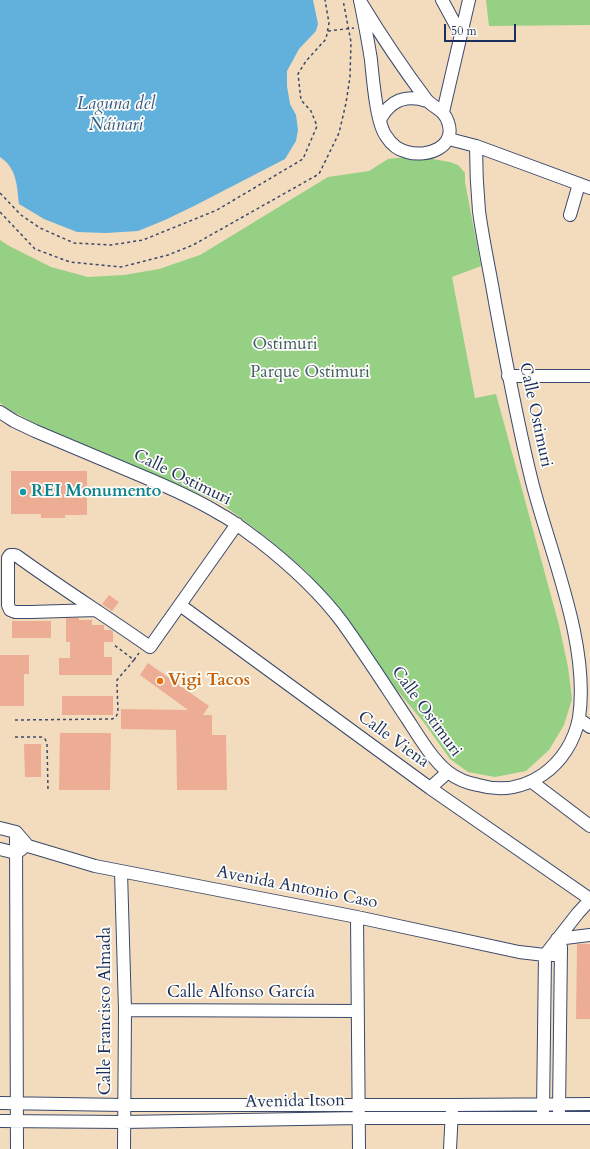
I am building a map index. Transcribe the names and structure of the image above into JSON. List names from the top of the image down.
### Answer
{
  "streets": {
    "street": [
      "Calle Ostimuri",
      "Calle Viena",
      "Avenida Antonio Caso",
      "Calle Alfonso García",
      "Calle Francisco Almada",
      "Avenida Itson"
    ]
  },
  "crossings": [
    ["Avenida Antonio Caso", "Calle Francisco Almada"],
    ["Calle Alfonso García", "Calle Francisco Almada"],
    ["Calle Francisco Almada", "Avenida Itson"]
  ],
  "water": ["Laguna del Náinari"],
  "parks": ["Ostimuri", "Parque Ostimuri"],
  "places": ["REI Monumento", "Vigi Tacos"],
  "scale_bar": "50 m"
}
